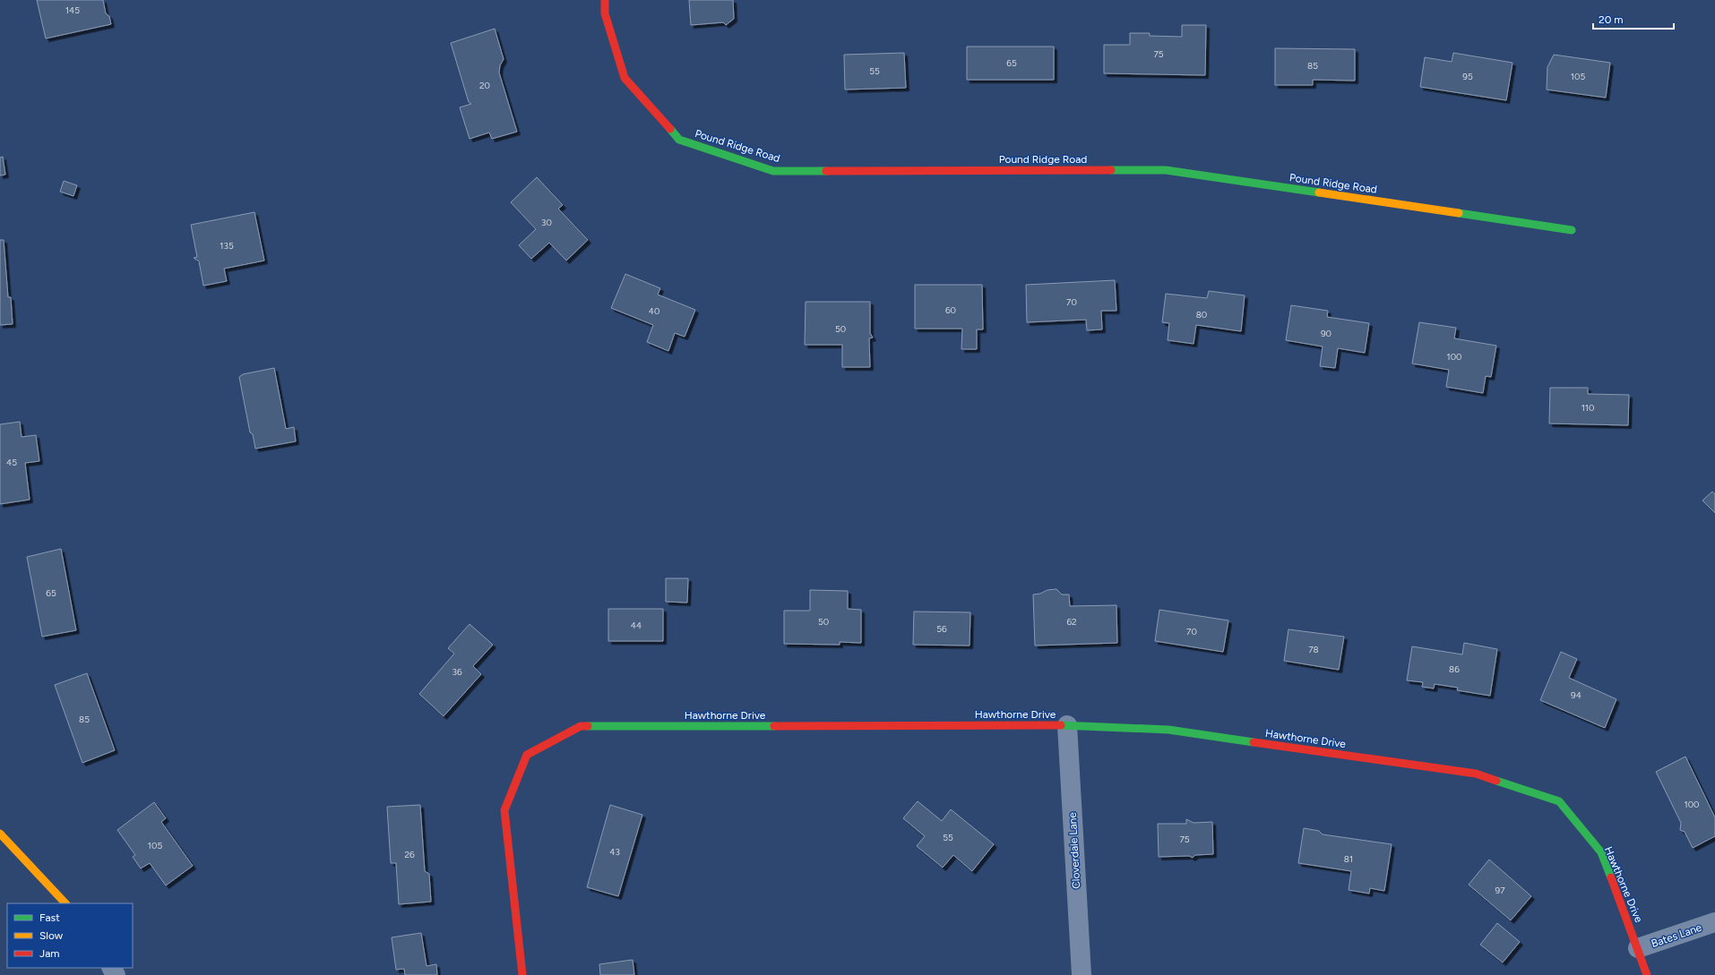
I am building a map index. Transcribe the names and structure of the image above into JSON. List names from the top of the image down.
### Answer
{
  "streets": {
    "street": [
      "Pound Ridge Road",
      "Hawthorne Drive",
      "Cloverdale Lane",
      "Bates Lane"
    ]
  },
  "crossings": [
    ["Hawthorne Drive", "Cloverdale Lane"],
    ["Hawthorne Drive", "Bates Lane"]
  ],
  "house_numbers": [
    "145",
    "75",
    "65",
    "85",
    "55",
    "95",
    "105",
    "20",
    "30",
    "135",
    "70",
    "60",
    "40",
    "80",
    "50",
    "90",
    "100",
    "110",
    "45",
    "65",
    "50",
    "62",
    "44",
    "56",
    "70",
    "78",
    "86",
    "36",
    "94",
    "85",
    "100",
    "55",
    "75",
    "105",
    "43",
    "26",
    "81",
    "97"
  ],
  "legend": ["Fast", "Slow", "Jam"],
  "scale_bar": "20 m"
}
